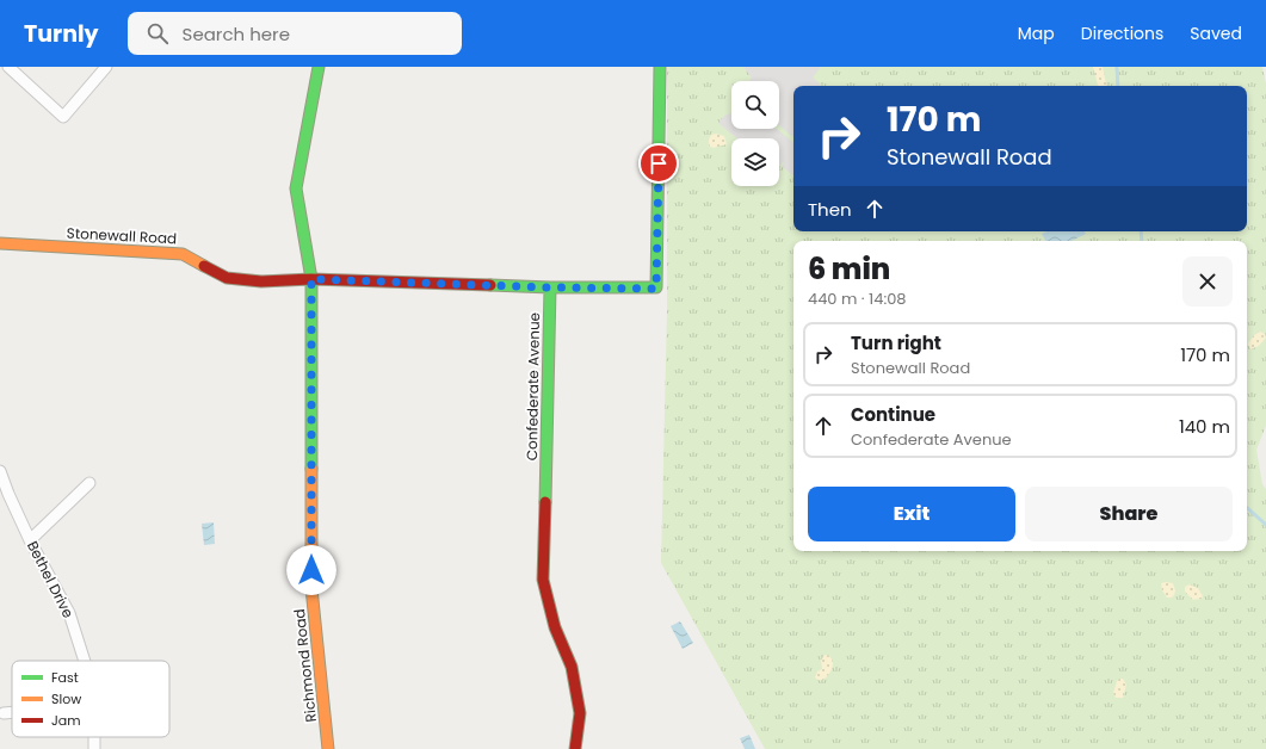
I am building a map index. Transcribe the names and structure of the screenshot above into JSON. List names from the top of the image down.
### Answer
{
  "streets": {
    "street": [
      "Stonewall Road",
      "Confederate Avenue",
      "Bethel Drive",
      "Richmond Road"
    ]
  },
  "crossings": [
    ["Stonewall Road", "Confederate Avenue"],
    ["Stonewall Road", "Richmond Road"]
  ],
  "legend": ["Fast", "Slow", "Jam"],
  "page": {
    "header": "Turnly",
    "search": "Search here",
    "nav": ["Map", "Directions", "Saved"],
    "turn": ["170 m", "Stonewall Road"],
    "then": "Then",
    "heading": ["6 min", "440 m · 14:08"],
    "list": [
      {
        "name": "Turn right",
        "note": "Stonewall Road",
        "value": "170 m"
      },
      {
        "name": "Continue",
        "note": "Confederate Avenue",
        "value": "140 m"
      }
    ],
    "buttons": ["Exit", "Share"]
  }
}
